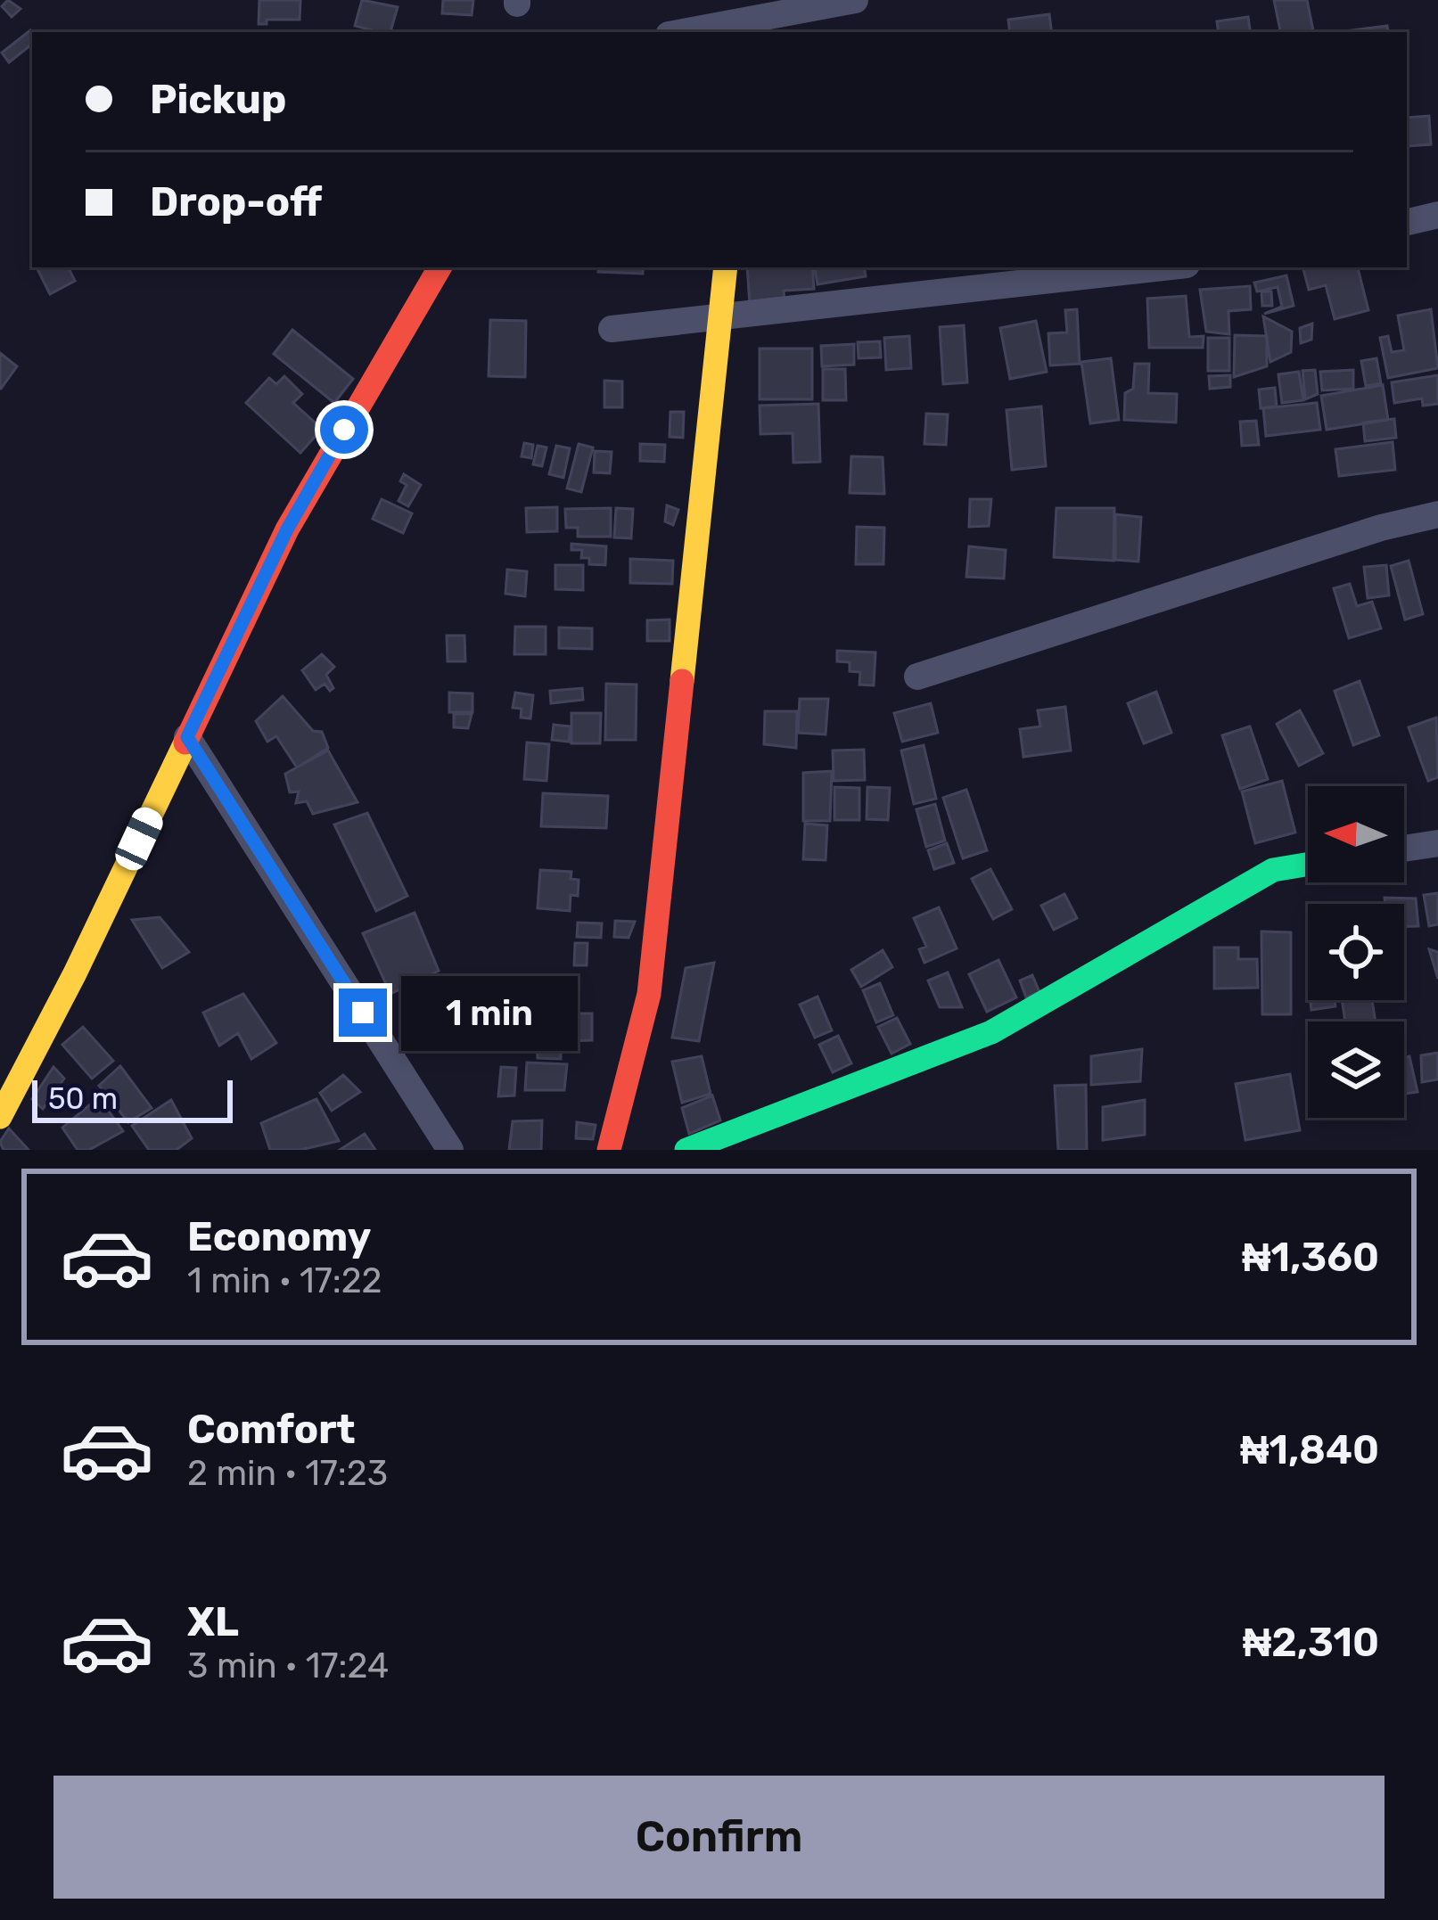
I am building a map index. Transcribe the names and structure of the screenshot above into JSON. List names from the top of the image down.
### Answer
{
  "scale_bar": "50 m",
  "north": "left",
  "page": {
    "banner": ["Pickup", "Drop-off"],
    "bubble": "1 min",
    "scale": "50 m",
    "list": [
      {
        "name": "Economy",
        "note": "1 min · 17:22",
        "value": "₦1,360"
      },
      {
        "name": "Comfort",
        "note": "2 min · 17:23",
        "value": "₦1,840"
      },
      {
        "name": "XL",
        "note": "3 min · 17:24",
        "value": "₦2,310"
      }
    ],
    "buttons": "Confirm"
  }
}
